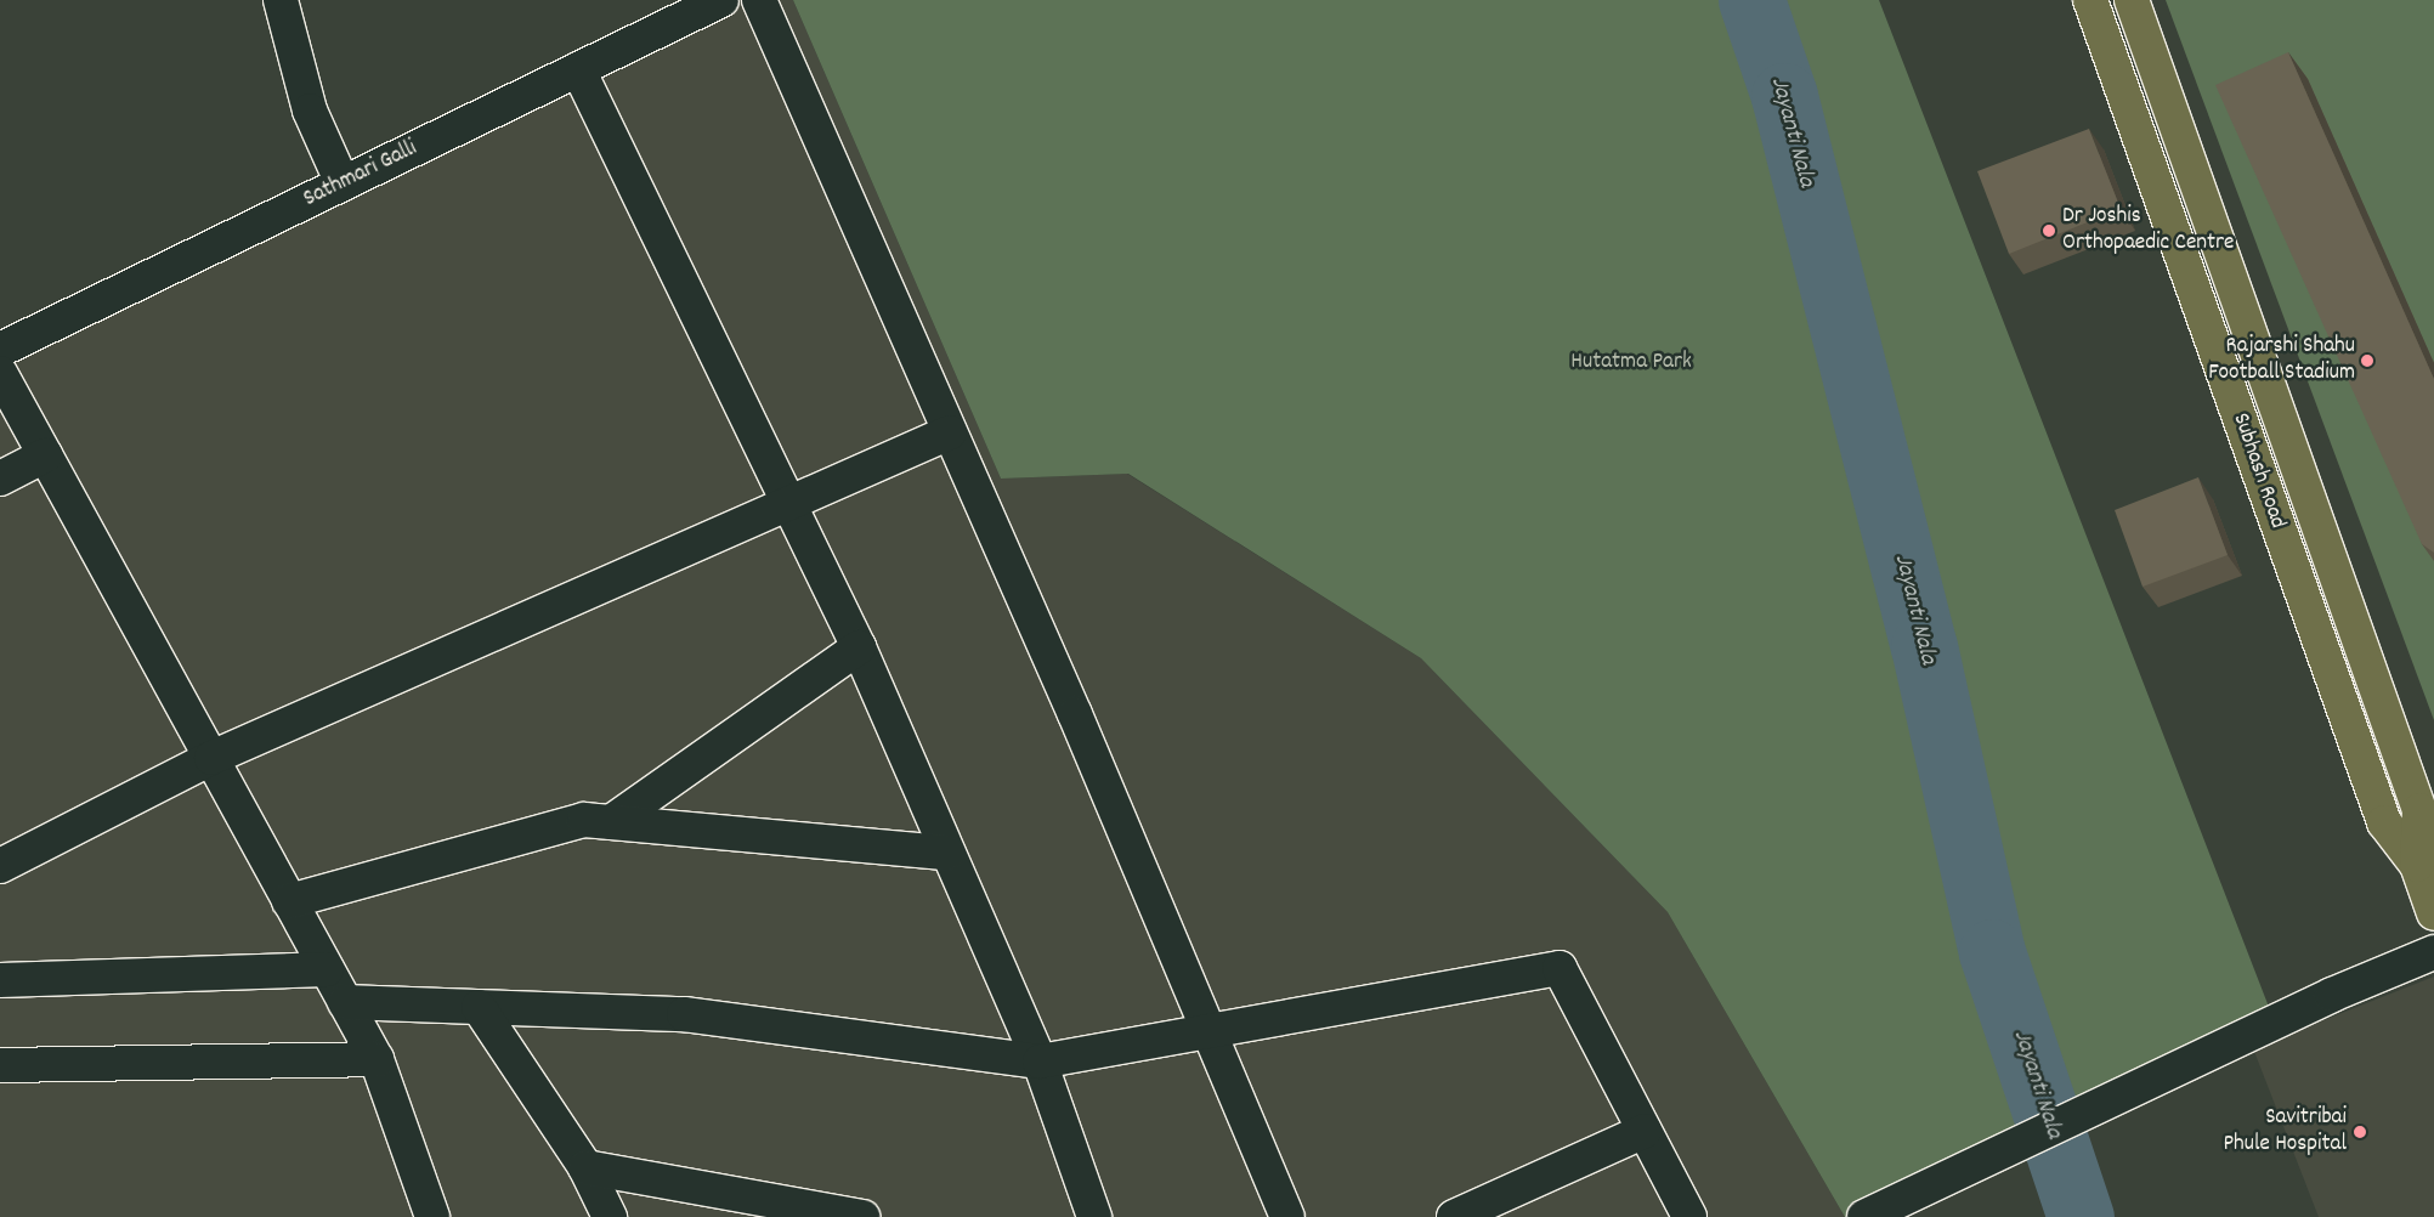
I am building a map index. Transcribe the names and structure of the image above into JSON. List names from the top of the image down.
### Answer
{
  "streets": {
    "main road": ["Subhash Road"],
    "street": ["Sathmari Galli"]
  },
  "water": ["Jayanti Nala"],
  "parks": ["Hutatma Park"],
  "places": ["Dr Joshis Orthopaedic Centre", "Rajarshi Shahu Football Stadium", "Savitribai Phule Hospital"]
}
